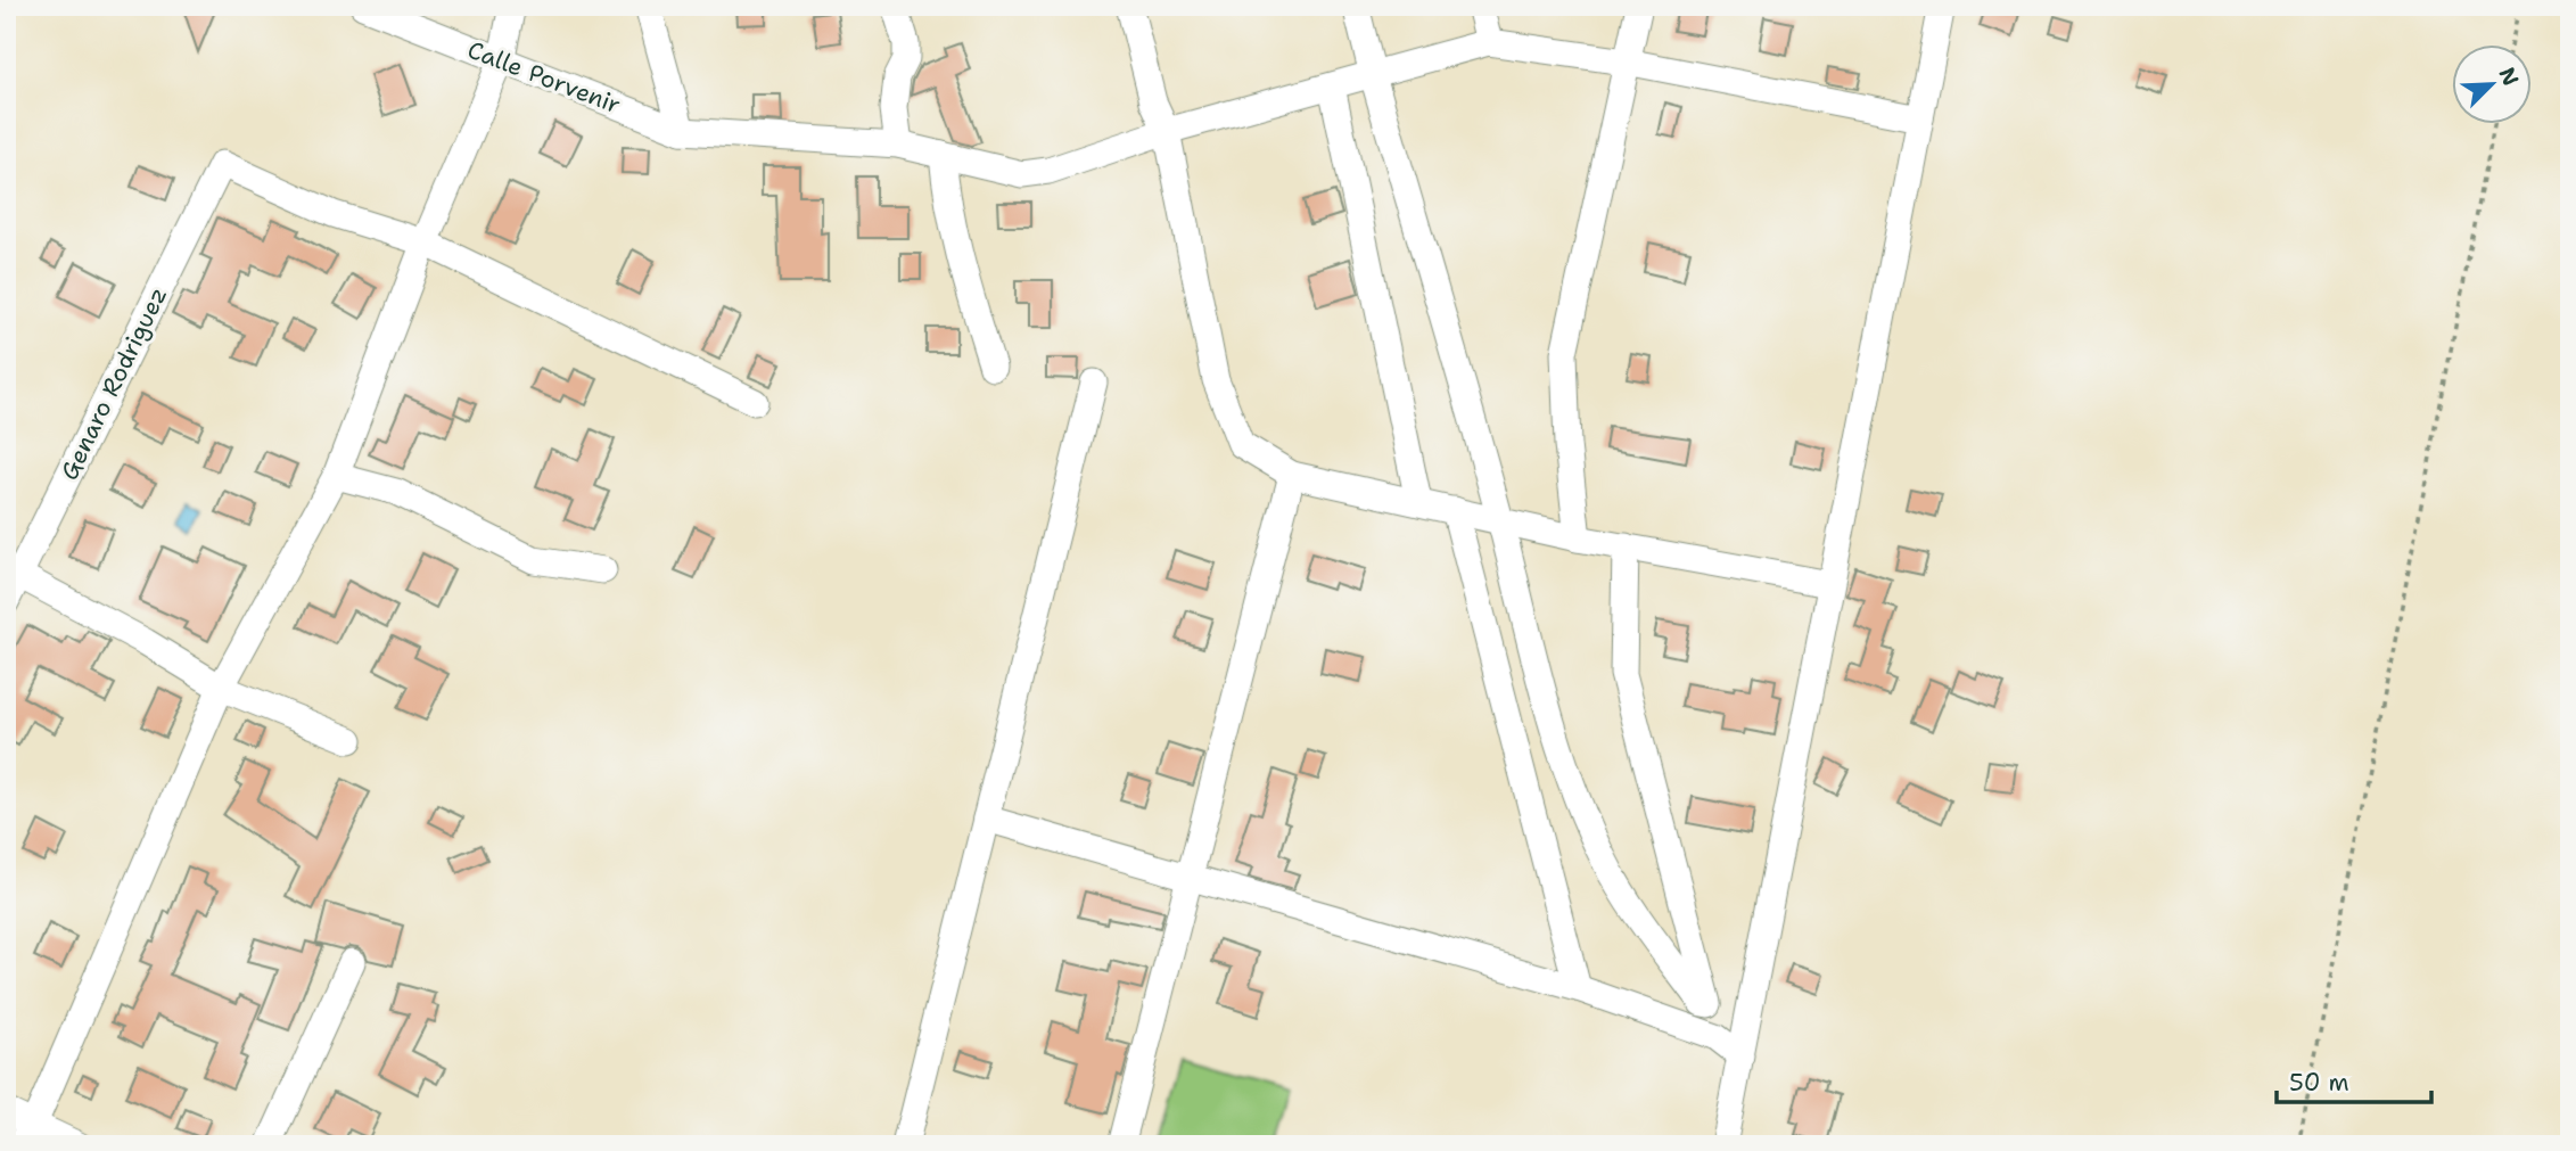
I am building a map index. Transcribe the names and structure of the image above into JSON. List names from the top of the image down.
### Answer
{
  "streets": {
    "street": ["Calle Porvenir", "Genaro Rodriguez"]
  },
  "scale_bar": "50 m",
  "north": "top right"
}
